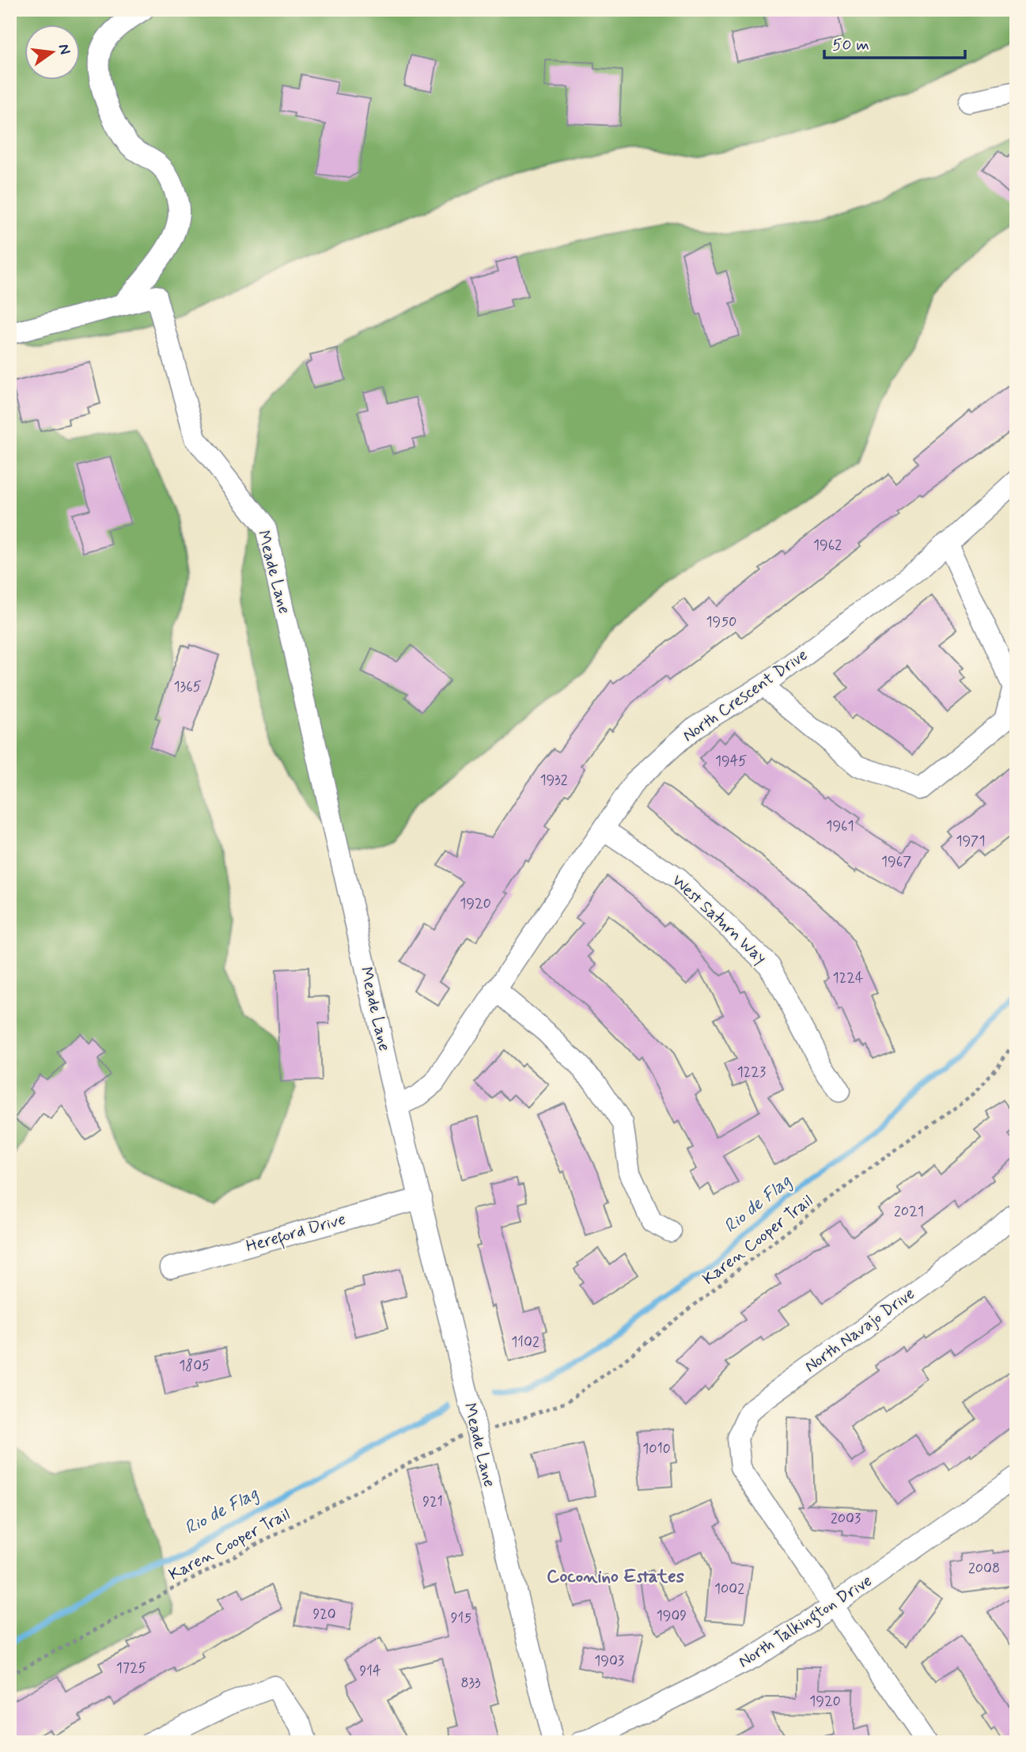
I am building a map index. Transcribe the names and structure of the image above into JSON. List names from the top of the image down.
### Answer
{
  "streets": {
    "street": [
      "Meade Lane",
      "North Crescent Drive",
      "West Saturn Way",
      "Hereford Drive",
      "North Navajo Drive",
      "North Talkington Drive"
    ],
    "path": ["Karen Cooper Trail"]
  },
  "crossings": [
    ["Meade Lane", "North Crescent Drive"],
    ["Meade Lane", "Hereford Drive"],
    ["North Crescent Drive", "West Saturn Way"],
    ["North Navajo Drive", "North Talkington Drive"]
  ],
  "districts": ["Coconino Estates"],
  "water": ["Rio de Flag"],
  "house_numbers": [
    "1962",
    "1950",
    "1365",
    "1945",
    "1932",
    "1961",
    "1971",
    "1967",
    "1920",
    "1224",
    "1223",
    "2021",
    "1102",
    "1805",
    "1010",
    "921",
    "2003",
    "2008",
    "1002",
    "920",
    "1909",
    "915",
    "1903",
    "1725",
    "914",
    "833",
    "1920"
  ],
  "scale_bar": "50 m",
  "north": "right"
}
